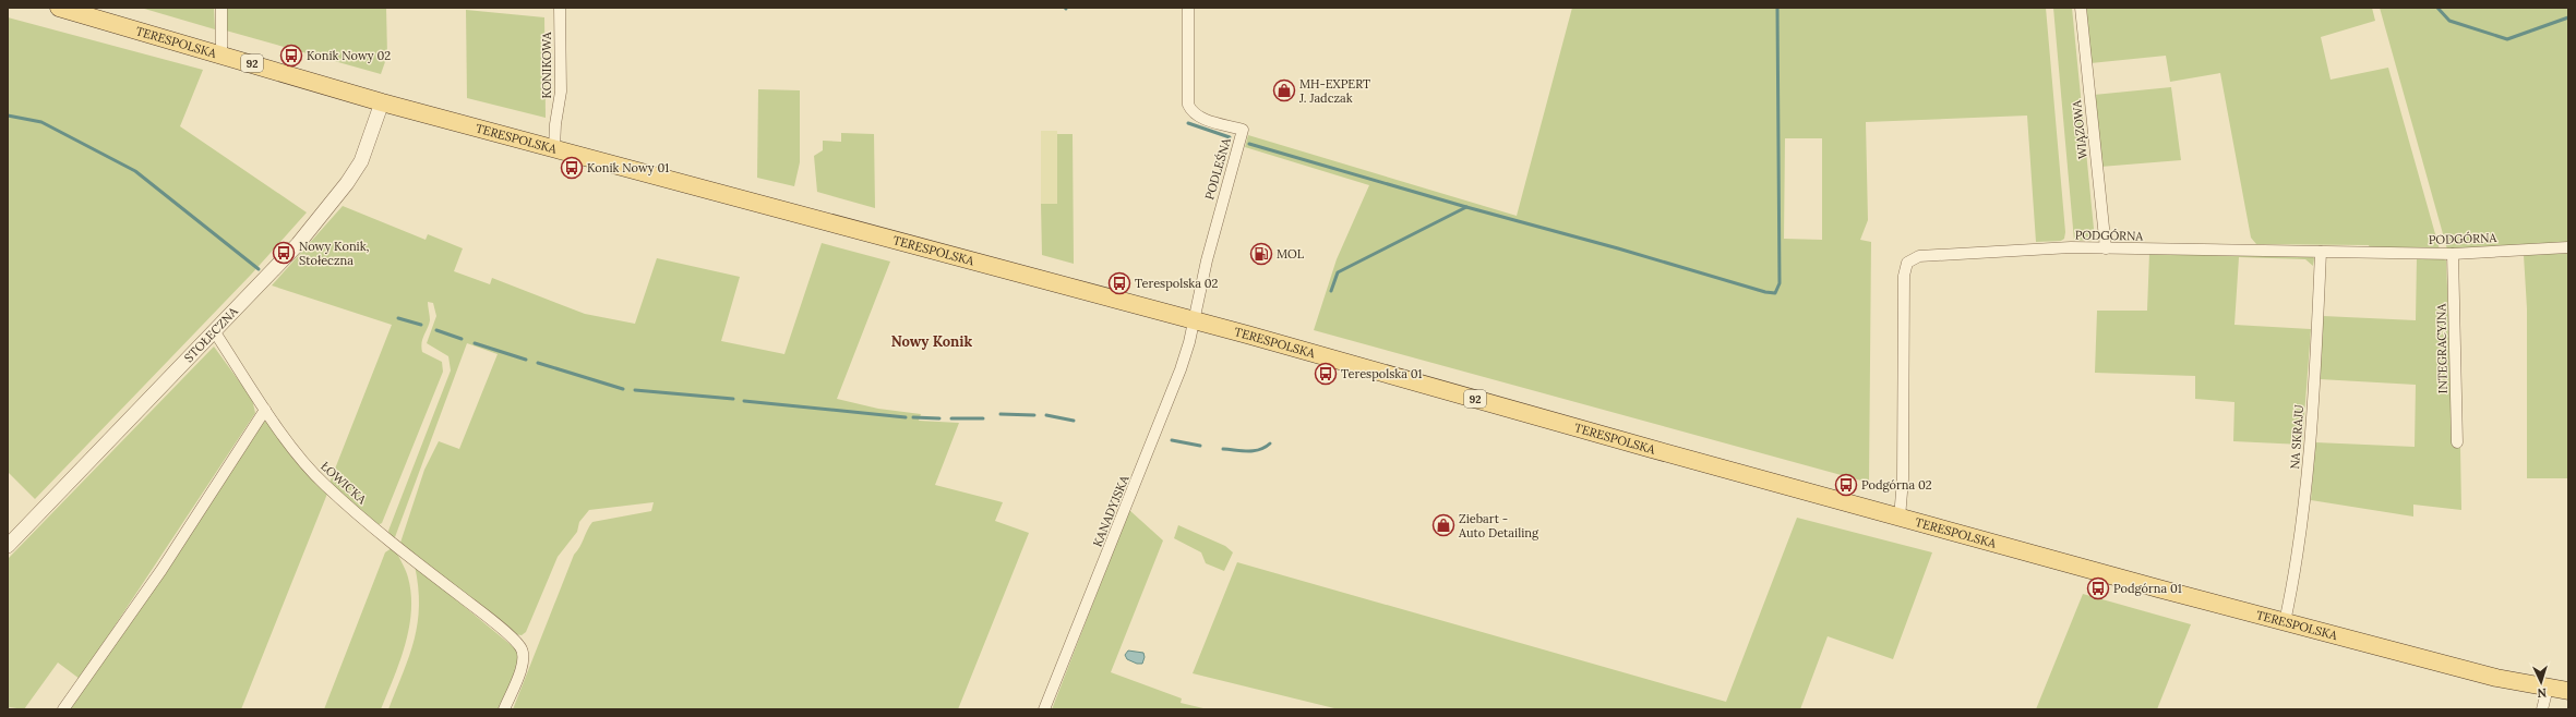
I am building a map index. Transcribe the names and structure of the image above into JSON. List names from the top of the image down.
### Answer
{
  "streets": {
    "main road": ["TERESPOLSKA", "92"],
    "street": [
      "KONIKOWA",
      "WIĄZOWA",
      "PODLEŚNA",
      "PODGÓRNA",
      "STOŁECZNA",
      "INTEGRACYJNA",
      "NA SKRAJU",
      "ŁOWICKA",
      "KANADYJSKA"
    ]
  },
  "crossings": [
    ["TERESPOLSKA", "KONIKOWA"],
    ["TERESPOLSKA", "PODLEŚNA"],
    ["TERESPOLSKA", "PODGÓRNA"],
    ["TERESPOLSKA", "STOŁECZNA"],
    ["TERESPOLSKA", "NA SKRAJU"],
    ["TERESPOLSKA", "KANADYJSKA"],
    ["WIĄZOWA", "PODGÓRNA"],
    ["PODLEŚNA", "KANADYJSKA"],
    ["PODGÓRNA", "INTEGRACYJNA"],
    ["PODGÓRNA", "NA SKRAJU"],
    ["STOŁECZNA", "ŁOWICKA"]
  ],
  "districts": ["Nowy Konik"],
  "places": {
    "bus stop": [
      "Konik Nowy 02",
      "Konik Nowy 01",
      "Nowy Konik, Stołeczna",
      "Terespolska 02",
      "Terespolska 01",
      "Podgórna 02",
      "Podgórna 01"
    ],
    "shop": ["MH-EXPERT J. Jadczak", "Ziebart - Auto Detailing"],
    "fuel station": ["MOL"]
  },
  "north": "bottom"
}
